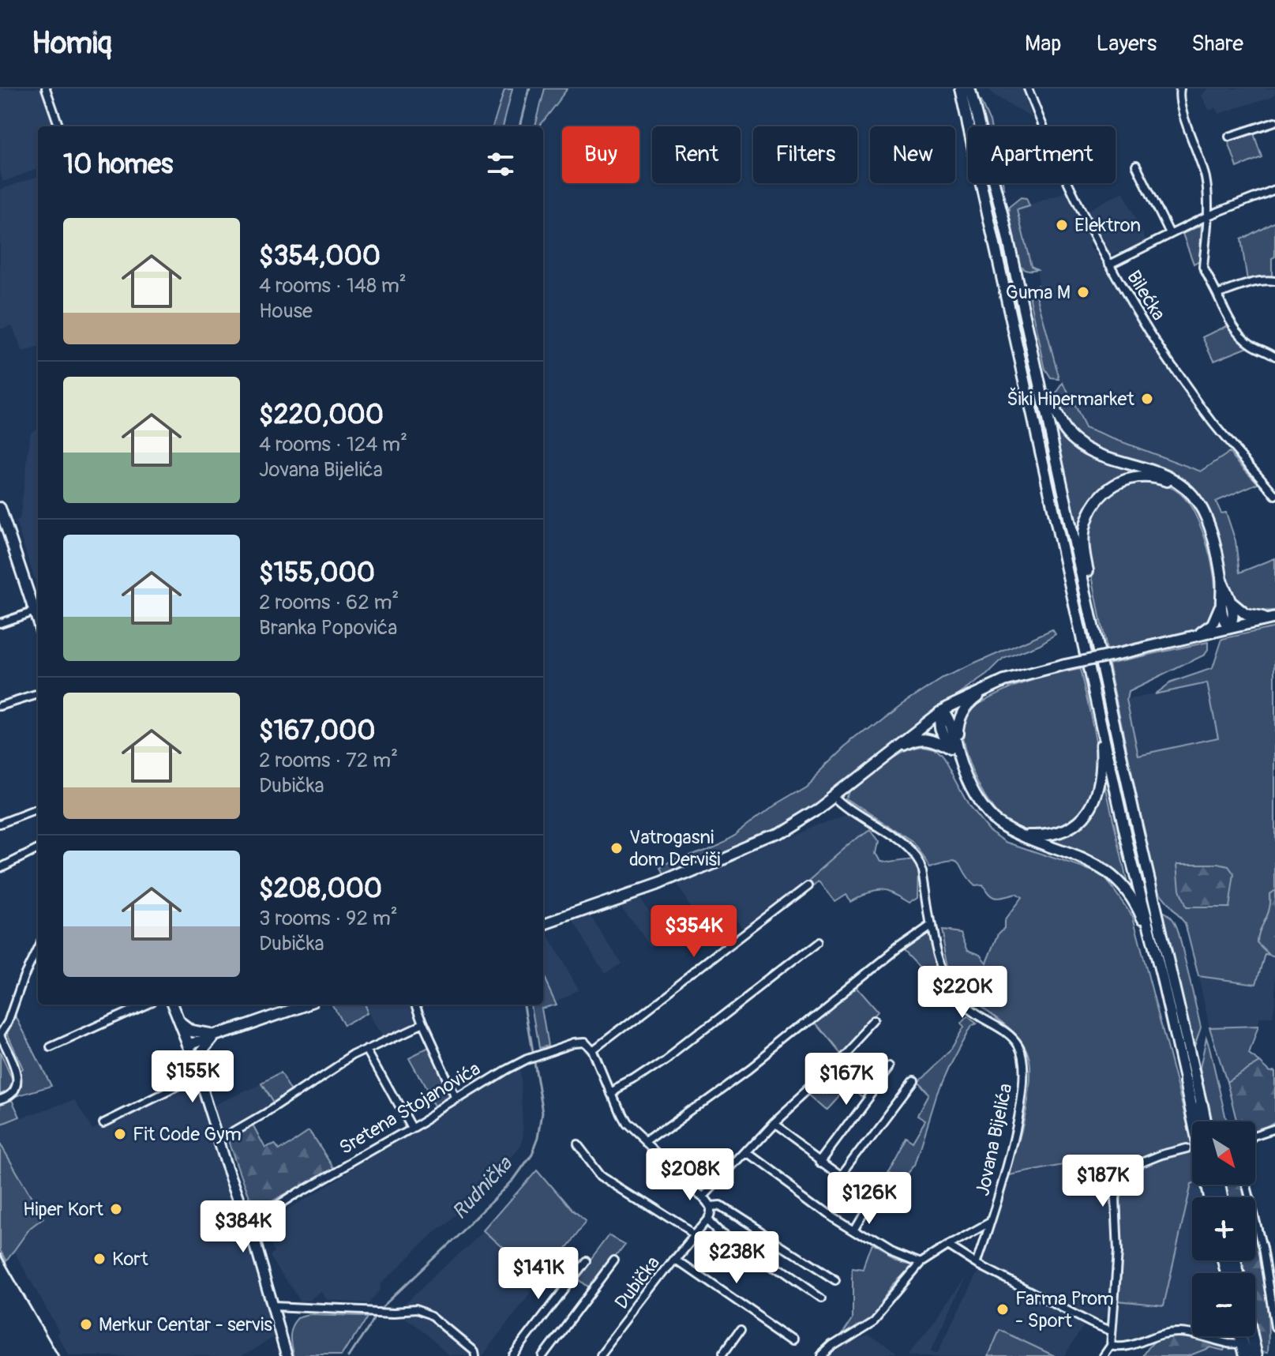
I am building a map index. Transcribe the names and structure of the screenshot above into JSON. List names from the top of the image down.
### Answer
{
  "streets": {
    "street": [
      "Bilećka",
      "Sretena Stojanovića",
      "Jovana Bijelića",
      "Dubička"
    ]
  },
  "water": ["Rudnička"],
  "places": [
    "Elektron",
    "Guma M",
    "Šiki Hipermarket",
    "Vatrogasni dom Derviši",
    "Fit Code Gym",
    "Hiper Kort",
    "Kort",
    "Farma Prom - Sport",
    "Merkur Centar - servis"
  ],
  "north": "bottom right",
  "page": {
    "header": "Homiq",
    "nav": ["Map", "Layers", "Share"],
    "chip": [
      "Buy",
      "Rent",
      "Filters",
      "New",
      "Apartment"
    ],
    "heading": "10 homes",
    "list": [
      {
        "name": "$354,000",
        "note": "4 rooms · 148 m² · House"
      },
      {
        "name": "$220,000",
        "note": "4 rooms · 124 m² · Jovana Bijelića"
      },
      {
        "name": "$155,000",
        "note": "2 rooms · 62 m² · Branka Popovića"
      },
      {
        "name": "$167,000",
        "note": "2 rooms · 72 m² · Dubička"
      },
      {
        "name": "$208,000",
        "note": "3 rooms · 92 m² · Dubička"
      }
    ],
    "price": [
      "$354K",
      "$220K",
      "$155K",
      "$167K",
      "$208K",
      "$187K",
      "$126K",
      "$384K",
      "$238K",
      "$141K"
    ],
    "map_buttons": ["+", "−"]
  }
}
